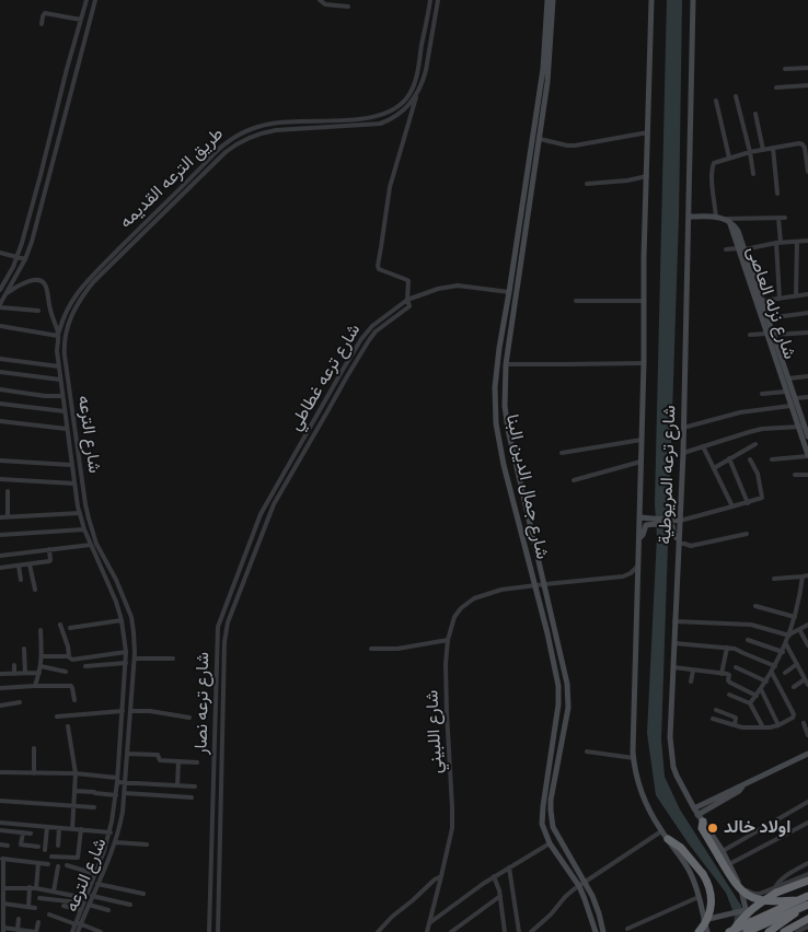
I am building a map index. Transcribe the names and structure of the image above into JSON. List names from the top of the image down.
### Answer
{
  "streets": {
    "main road": ["شارع نزله العاصى", "شارع ترعه المريوطية", "شارع جمال الدين البنا"],
    "street": [
      "طريق الترعه القديمه",
      "شارع ترعه غطاطي",
      "شارع الترعه",
      "شارع ترعه نصار",
      "شارع اللبيني"
    ]
  },
  "crossings": [
    ["طريق الترعه القديمه", "شارع الترعه"],
    ["شارع ترعه غطاطي", "شارع جمال الدين البنا"],
    ["شارع ترعه غطاطي", "شارع ترعه نصار"],
    ["شارع ترعه المريوطية", "شارع اللبيني"],
    ["شارع جمال الدين البنا", "شارع اللبيني"]
  ],
  "places": ["اولاد خالد"]
}
